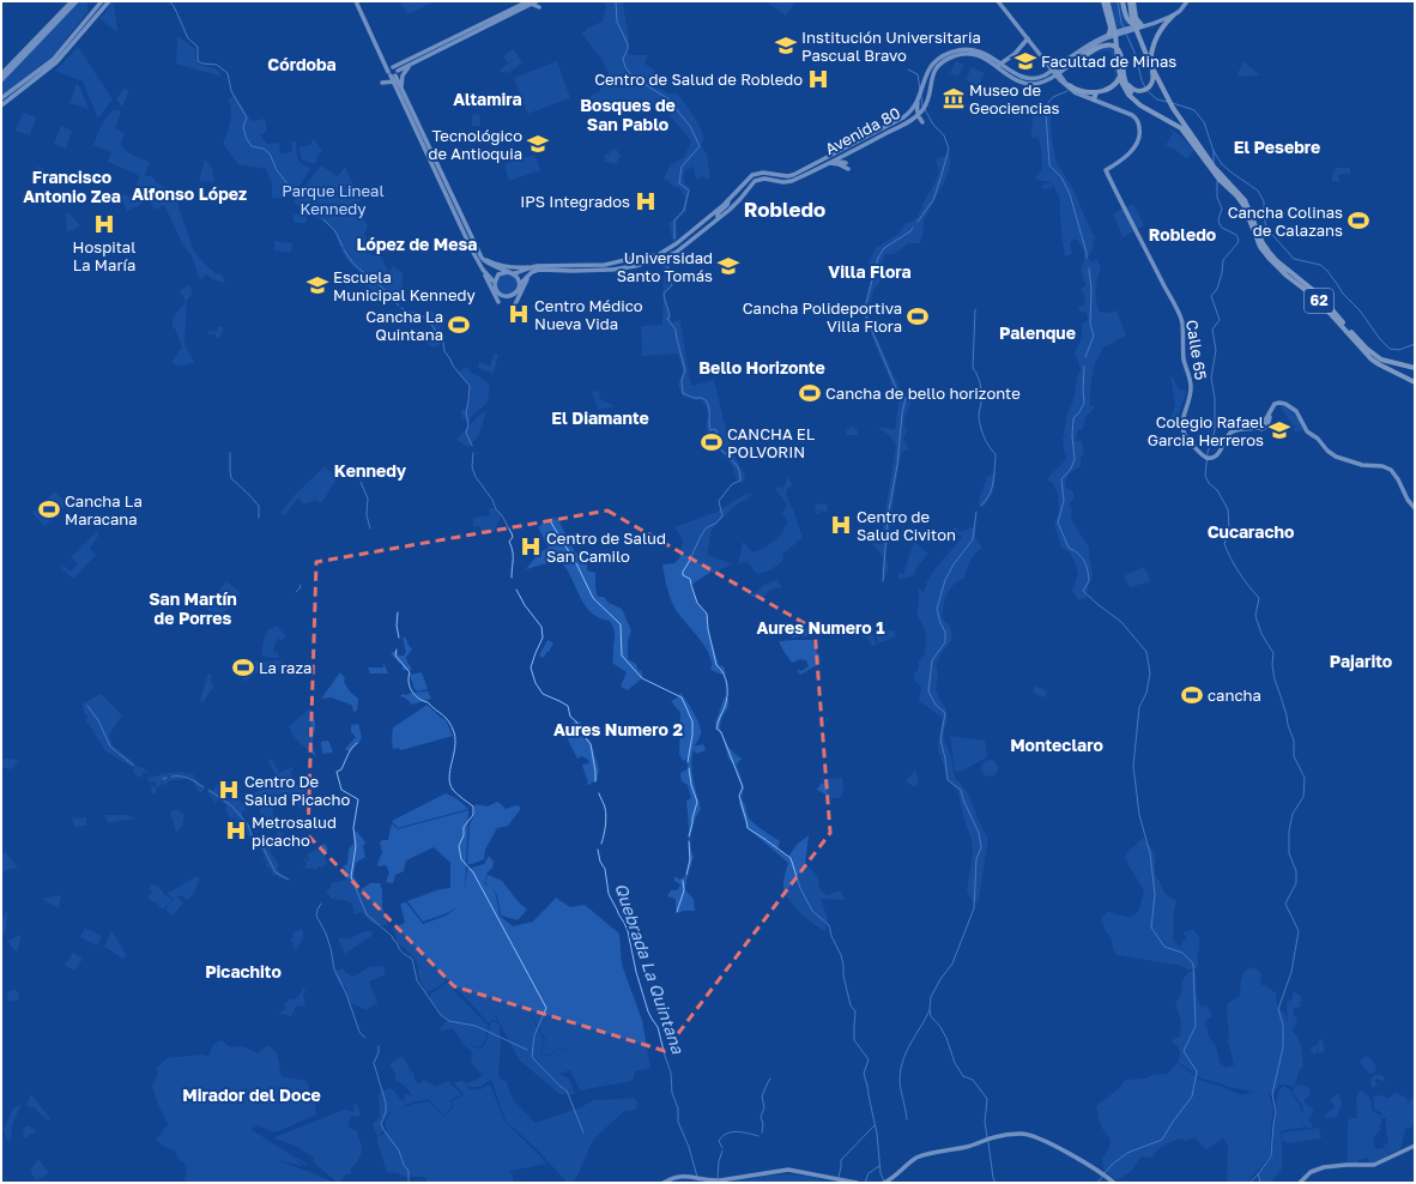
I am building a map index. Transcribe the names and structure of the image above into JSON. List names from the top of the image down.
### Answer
{
  "streets": {
    "highway": ["62"],
    "main road": ["Avenida 80", "Calle 65"]
  },
  "districts": [
    "Córdoba",
    "Altamira",
    "Bosques de San Pablo",
    "El Pesebre",
    "Francisco Antonio Zea",
    "Alfonso López",
    "Robledo",
    "Robledo",
    "López de Mesa",
    "Villa Flora",
    "Palenque",
    "Bello Horizonte",
    "El Diamante",
    "Kennedy",
    "Cucaracho",
    "San Martín de Porres",
    "Aures Numero 1",
    "Pajarito",
    "Aures Numero 2",
    "Monteclaro",
    "Picachito",
    "Mirador del Doce"
  ],
  "water": ["Quebrada La Quintana"],
  "parks": ["Parque Lineal Kennedy"],
  "places": {
    "school or university": [
      "Institución Universitaria Pascual Bravo",
      "Facultad de Minas",
      "Tecnológico de Antioquia",
      "Universidad Santo Tomás",
      "Escuela Municipal Kennedy",
      "Colegio Rafael Garcia Herreros"
    ],
    "hospital": [
      "Centro de Salud de Robledo",
      "IPS Integrados",
      "Hospital La María",
      "Centro Médico Nueva Vida",
      "Centro de Salud Civiton",
      "Centro de Salud San Camilo",
      "Centro De Salud Picacho",
      "Metrosalud picacho"
    ],
    "museum": ["Museo de Geociencias"],
    "sports": [
      "Cancha Colinas de Calazans",
      "Cancha Polideportiva Villa Flora",
      "Cancha La Quintana",
      "Cancha de bello horizonte",
      "CANCHA EL POLVORIN",
      "Cancha La Maracana",
      "La raza",
      "cancha"
    ]
  }
}
